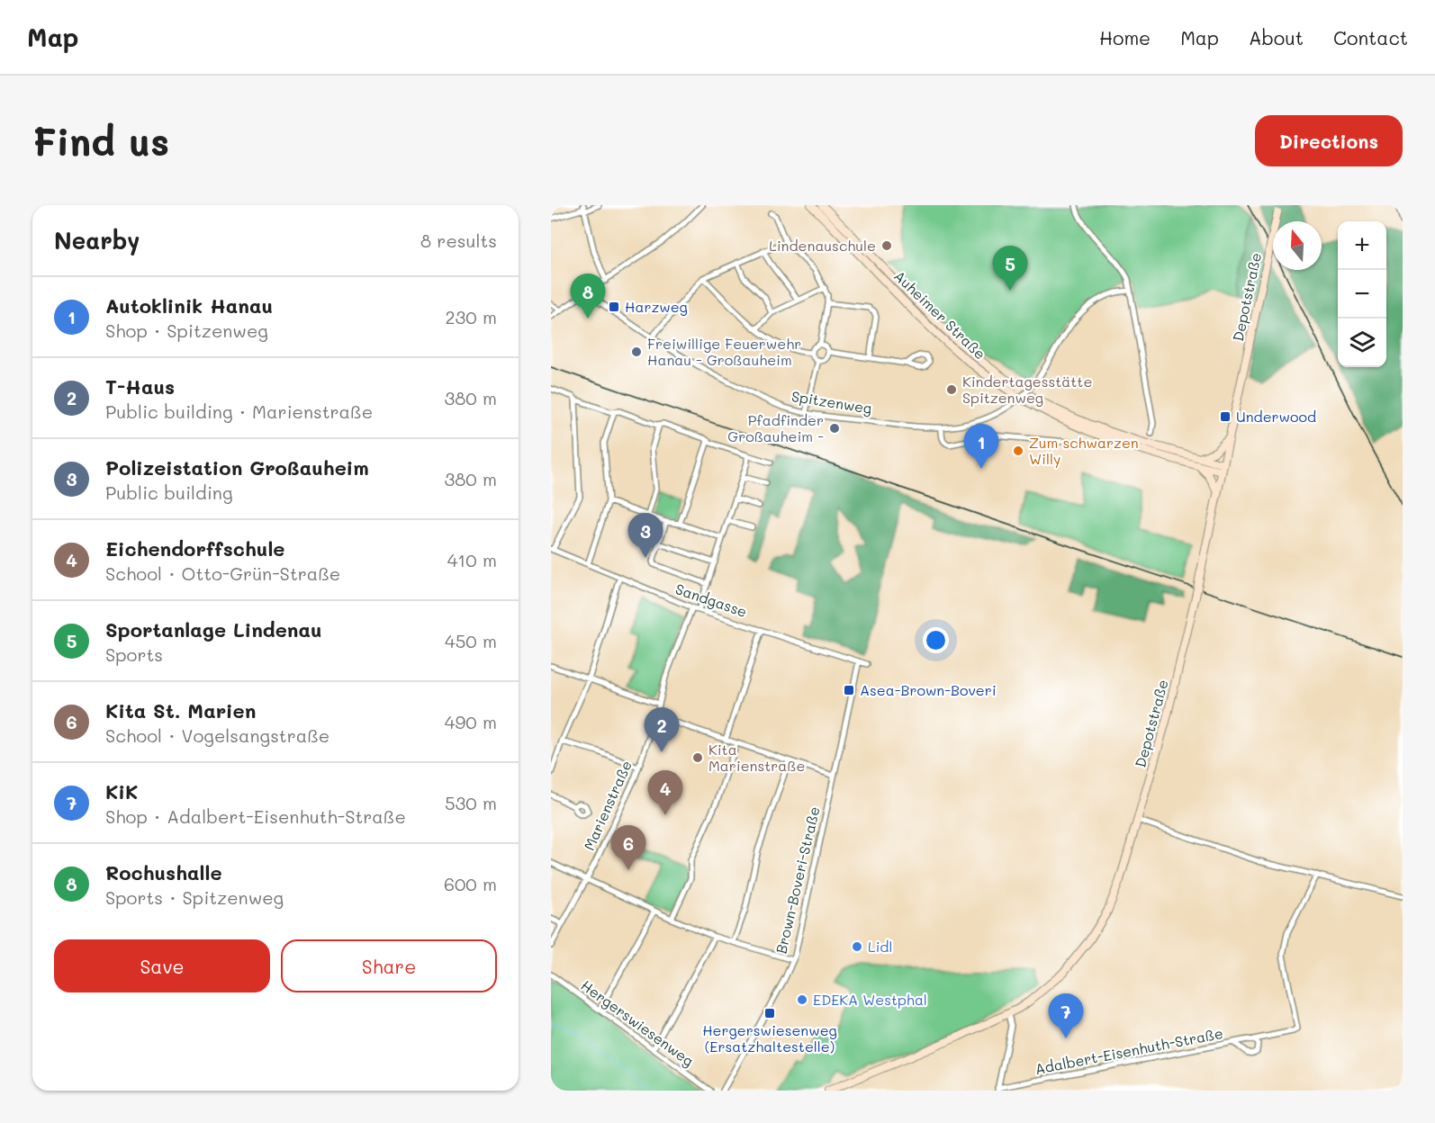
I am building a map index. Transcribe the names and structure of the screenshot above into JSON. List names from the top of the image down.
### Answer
{
  "streets": {
    "main road": ["Depotstraße", "Auheimer Straße"],
    "street": [
      "Spitzenweg",
      "Sandgasse",
      "Marienstraße",
      "Brown-Boveri-Straße",
      "Hergerswiesenweg",
      "Adalbert-Eisenhuth-Straße"
    ]
  },
  "crossings": [
    ["Depotstraße", "Auheimer Straße"],
    ["Sandgasse", "Marienstraße"],
    ["Sandgasse", "Brown-Boveri-Straße"]
  ],
  "places": {
    "other": [
      "Lindenauschule",
      "Freiwillige Feuerwehr Hanau - Großauheim",
      "Kindertagesstätte Spitzenweg",
      "Pfadfinder Großauheim -",
      "Zum schwarzen Willy",
      "Kita Marienstraße",
      "Lidl",
      "EDEKA Westphal"
    ],
    "transit": [
      "Harzweg",
      "Underwood",
      "Asea-Brown-Boveri",
      "Hergerswiesenweg (Ersatzhaltestelle)"
    ]
  },
  "north": "top",
  "page": {
    "header": "Map",
    "nav": [
      "Home",
      "Map",
      "About",
      "Contact"
    ],
    "buttons": [
      "Directions",
      ["Save", "Share"]
    ],
    "title": "Find us",
    "heading": ["Nearby", "8 results"],
    "map_buttons": ["+", "−"],
    "pins": [
      "5",
      "8",
      "1",
      "3",
      "2",
      "4",
      "6",
      "7"
    ],
    "list": [
      {
        "mark": "1",
        "name": "Autoklinik Hanau",
        "note": "Shop · Spitzenweg",
        "value": "230 m"
      },
      {
        "mark": "2",
        "name": "T-Haus",
        "note": "Public building · Marienstraße",
        "value": "380 m"
      },
      {
        "mark": "3",
        "name": "Polizeistation Großauheim",
        "note": "Public building",
        "value": "380 m"
      },
      {
        "mark": "4",
        "name": "Eichendorffschule",
        "note": "School · Otto-Grün-Straße",
        "value": "410 m"
      },
      {
        "mark": "5",
        "name": "Sportanlage Lindenau",
        "note": "Sports",
        "value": "450 m"
      },
      {
        "mark": "6",
        "name": "Kita St. Marien",
        "note": "School · Vogelsangstraße",
        "value": "490 m"
      },
      {
        "mark": "7",
        "name": "KiK",
        "note": "Shop · Adalbert-Eisenhuth-Straße",
        "value": "530 m"
      },
      {
        "mark": "8",
        "name": "Rochushalle",
        "note": "Sports · Spitzenweg",
        "value": "600 m"
      }
    ]
  }
}
